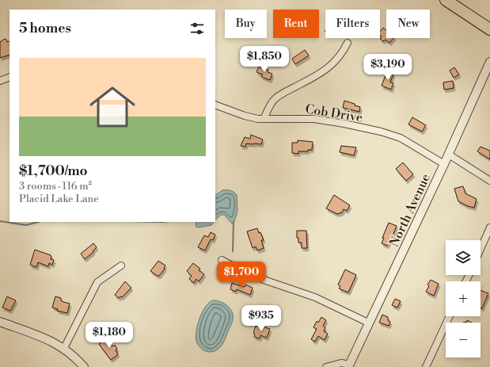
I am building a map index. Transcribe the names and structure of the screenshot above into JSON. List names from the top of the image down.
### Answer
{
  "streets": {
    "street": ["Cob Drive", "North Avenue"]
  },
  "crossings": [
    ["Cob Drive", "North Avenue"]
  ],
  "page": {
    "chip": [
      "Buy",
      "Rent",
      "Filters",
      "New"
    ],
    "heading": "5 homes",
    "price": [
      "$1,850",
      "$3,190",
      "$1,700",
      "$935",
      "$1,180"
    ],
    "list": [
      {
        "name": "$1,700/mo",
        "note": "3 rooms · 116 m² · Placid Lake Lane"
      }
    ],
    "map_buttons": ["+", "−"]
  }
}
